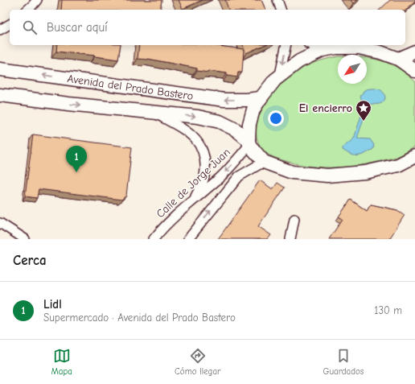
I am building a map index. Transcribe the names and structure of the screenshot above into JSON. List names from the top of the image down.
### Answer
{
  "streets": {
    "main road": ["Avenida del Prado Bastero"],
    "street": ["Calle de Jorge Juan"]
  },
  "crossings": [
    ["Avenida del Prado Bastero", "Calle de Jorge Juan"]
  ],
  "places": {
    "place": ["El encierro"]
  },
  "north": "bottom left",
  "page": {
    "search": "Buscar aquí",
    "pins": "1",
    "heading": "Cerca",
    "list": [
      {
        "mark": "1",
        "name": "Lidl",
        "note": "Supermercado · Avenida del Prado Bastero",
        "value": "130 m"
      }
    ],
    "nav": ["Mapa", "Cómo llegar", "Guardados"]
  }
}
